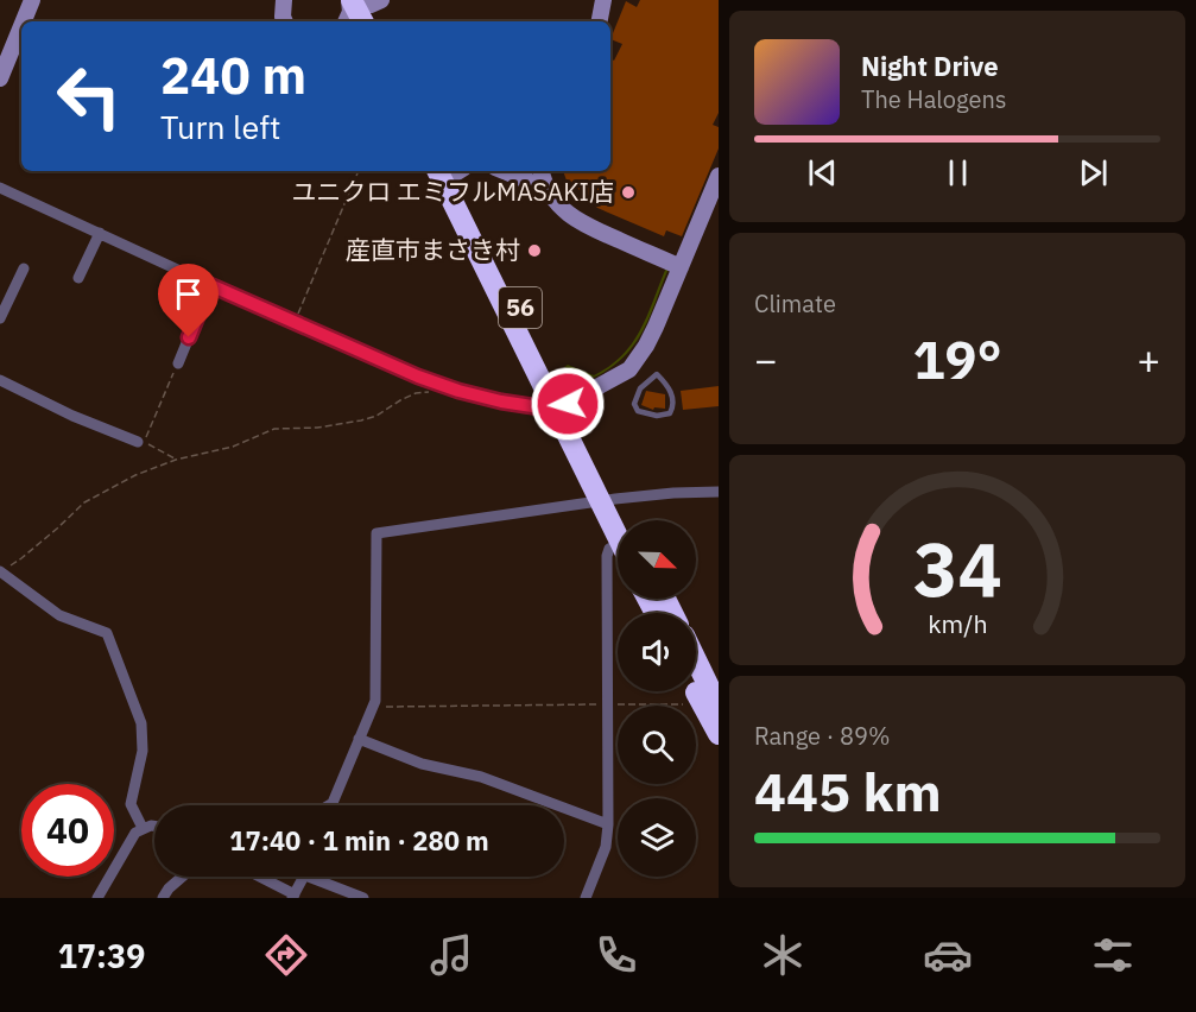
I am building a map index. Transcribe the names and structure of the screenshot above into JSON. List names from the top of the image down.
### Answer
{
  "streets": {
    "highway": ["56"]
  },
  "places": ["ユニクロ エミフルMASAKI店", "産直市まさき村"],
  "north": "bottom right",
  "page": {
    "turn": ["240 m", "Turn left"],
    "song": ["Night Drive", "The Halogens"],
    "tile": [
      "Climate",
      ["Range · 89%", "445 km"]
    ],
    "heat": ["−", "19°", "+"],
    "limit": "40",
    "trip": "17:40 · 1 min · 280 m",
    "tabs": "17:39",
    "gauge": ["34", "km/h"]
  }
}
